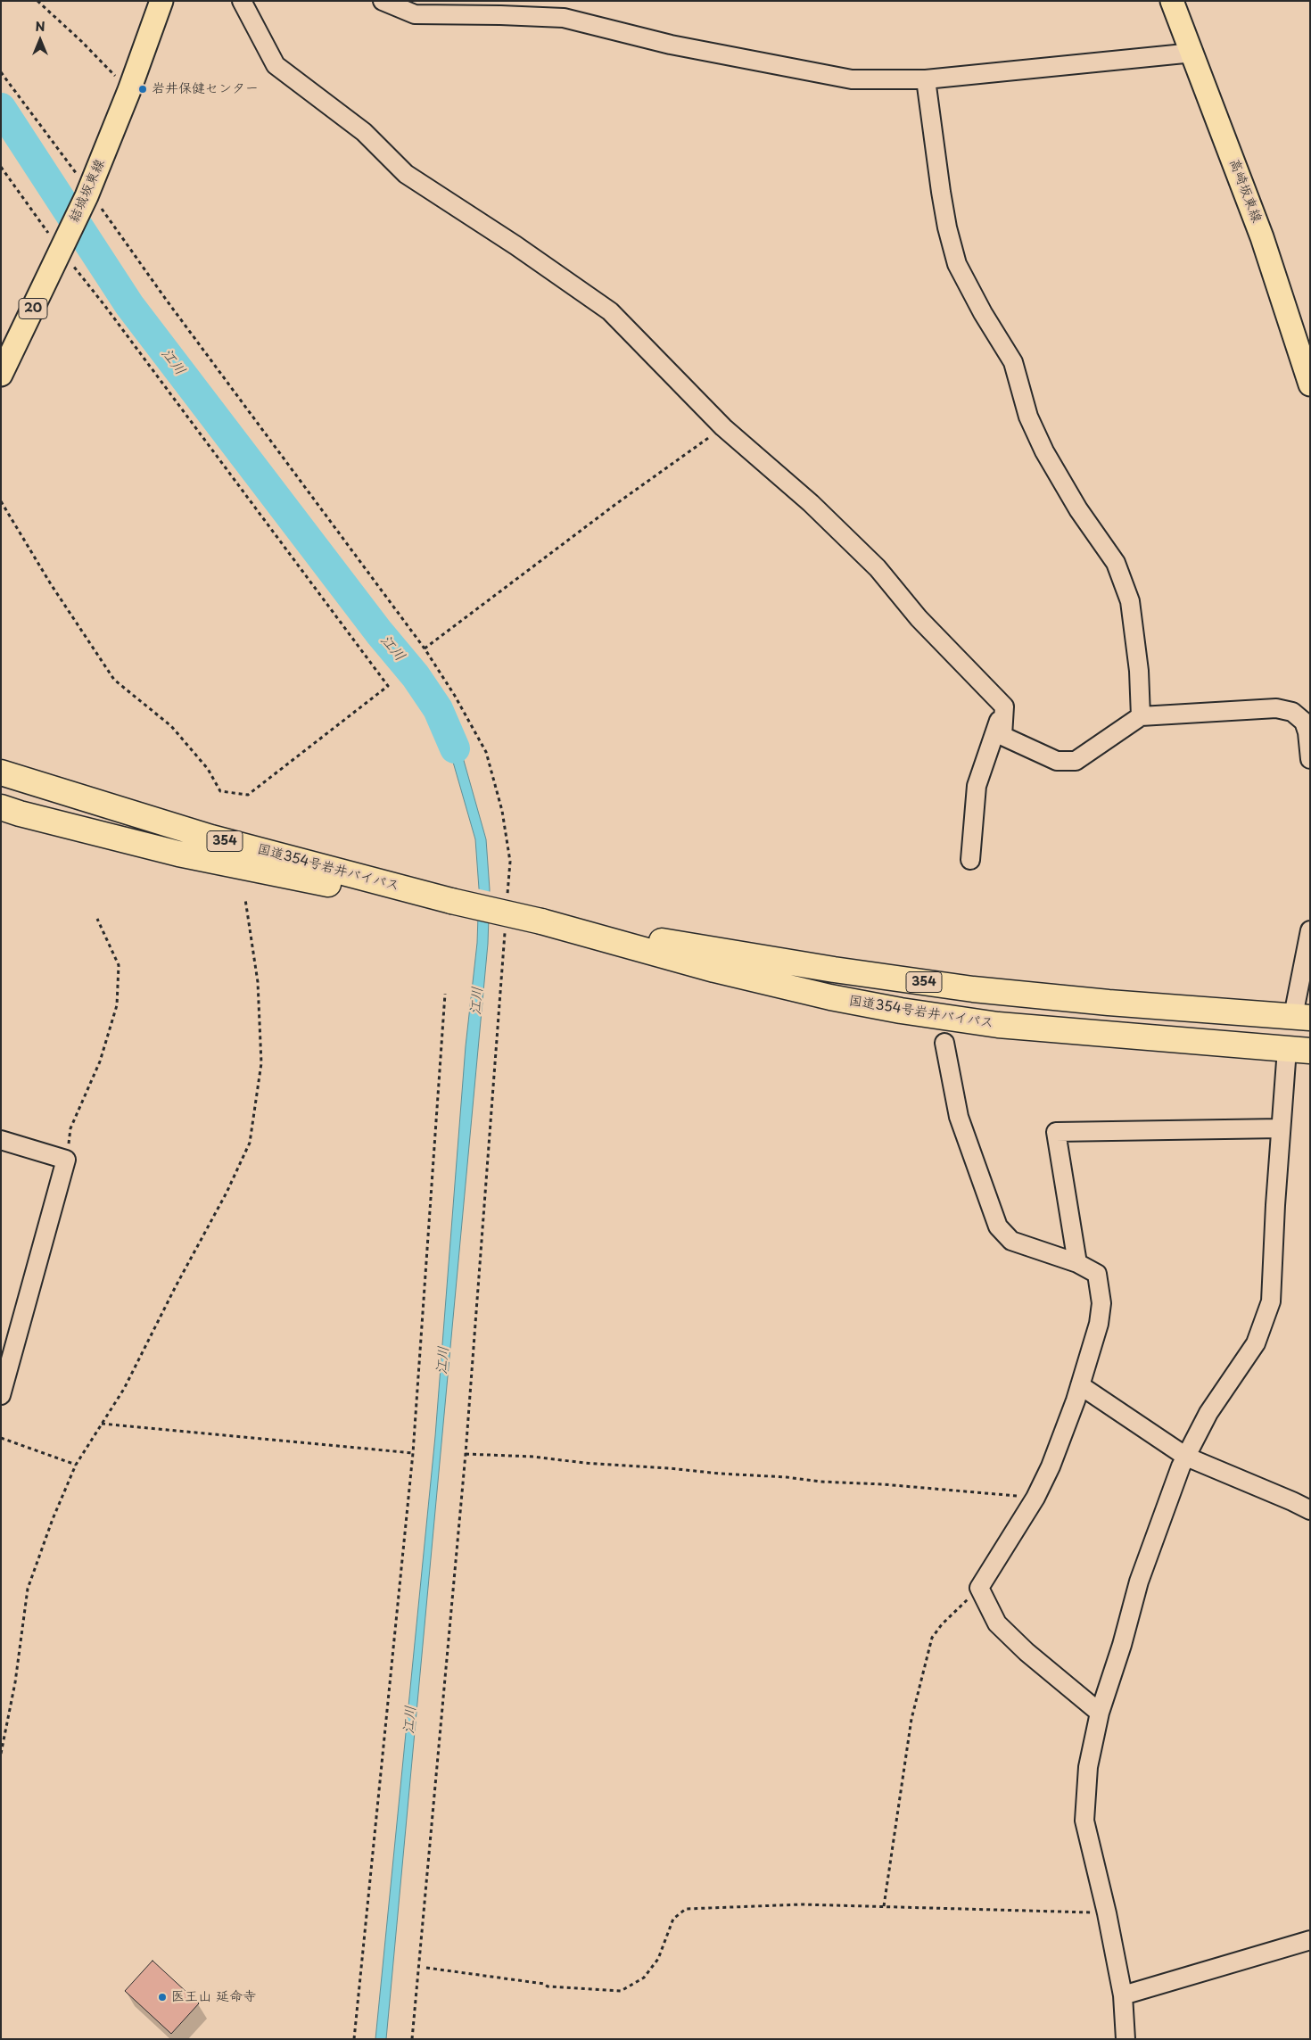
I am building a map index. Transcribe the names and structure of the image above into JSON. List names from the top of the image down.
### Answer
{
  "streets": {
    "highway": ["354", "国道354号岩井バイパス"],
    "main road": ["結城坂東線", "高崎坂東線", "20"]
  },
  "water": ["江川"],
  "places": ["岩井保健センター", "医王山 延命寺"],
  "north": "top"
}
